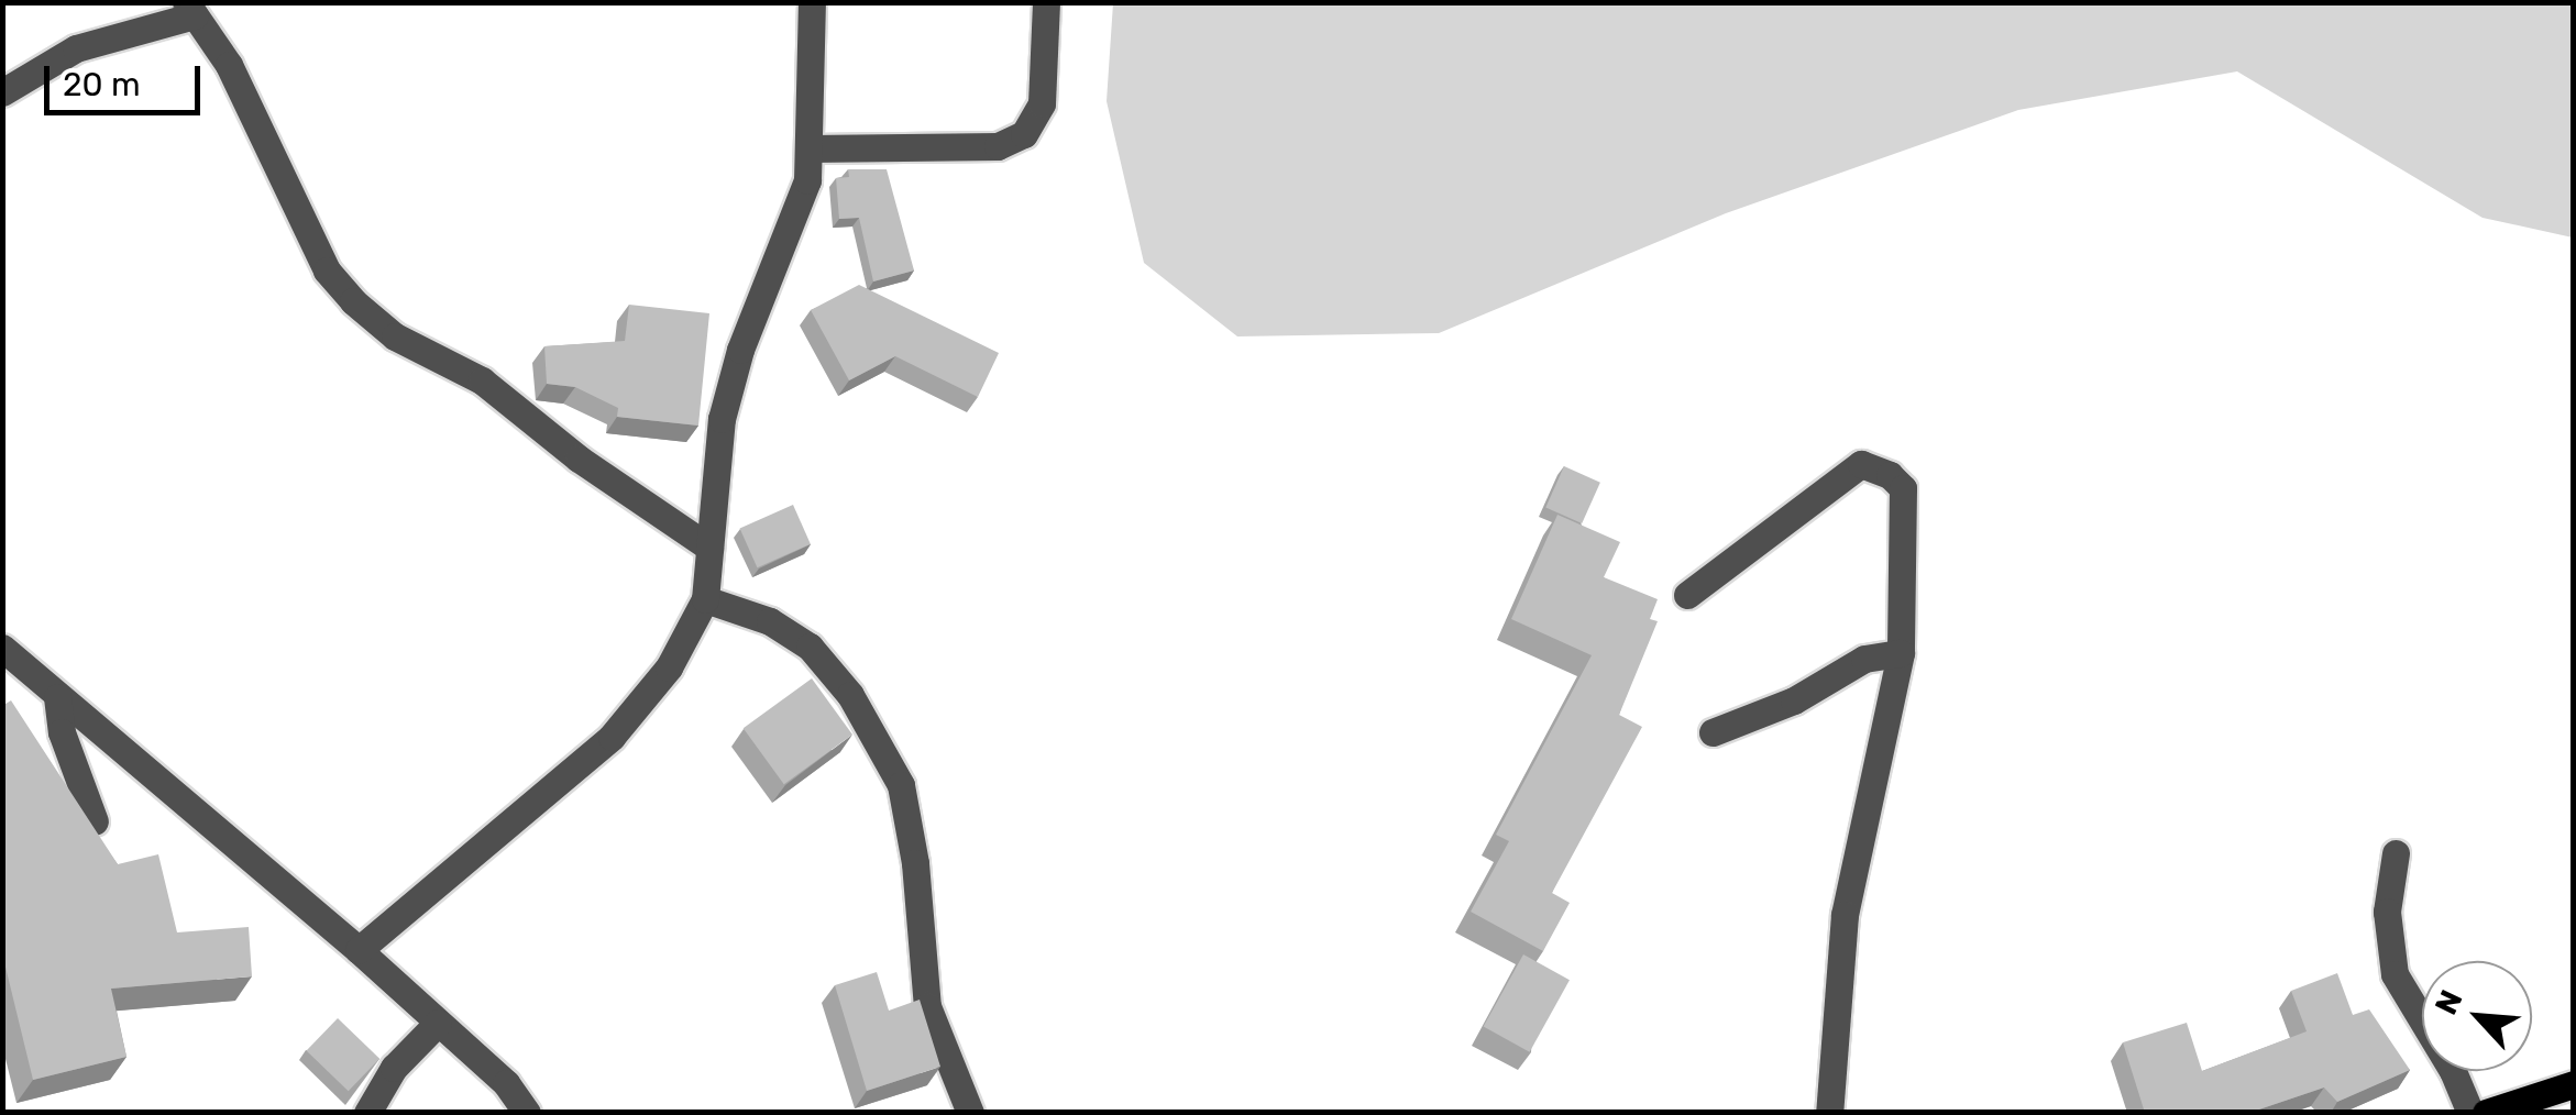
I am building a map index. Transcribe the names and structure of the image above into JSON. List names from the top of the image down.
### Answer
{
  "scale_bar": "20 m",
  "north": "top left"
}
